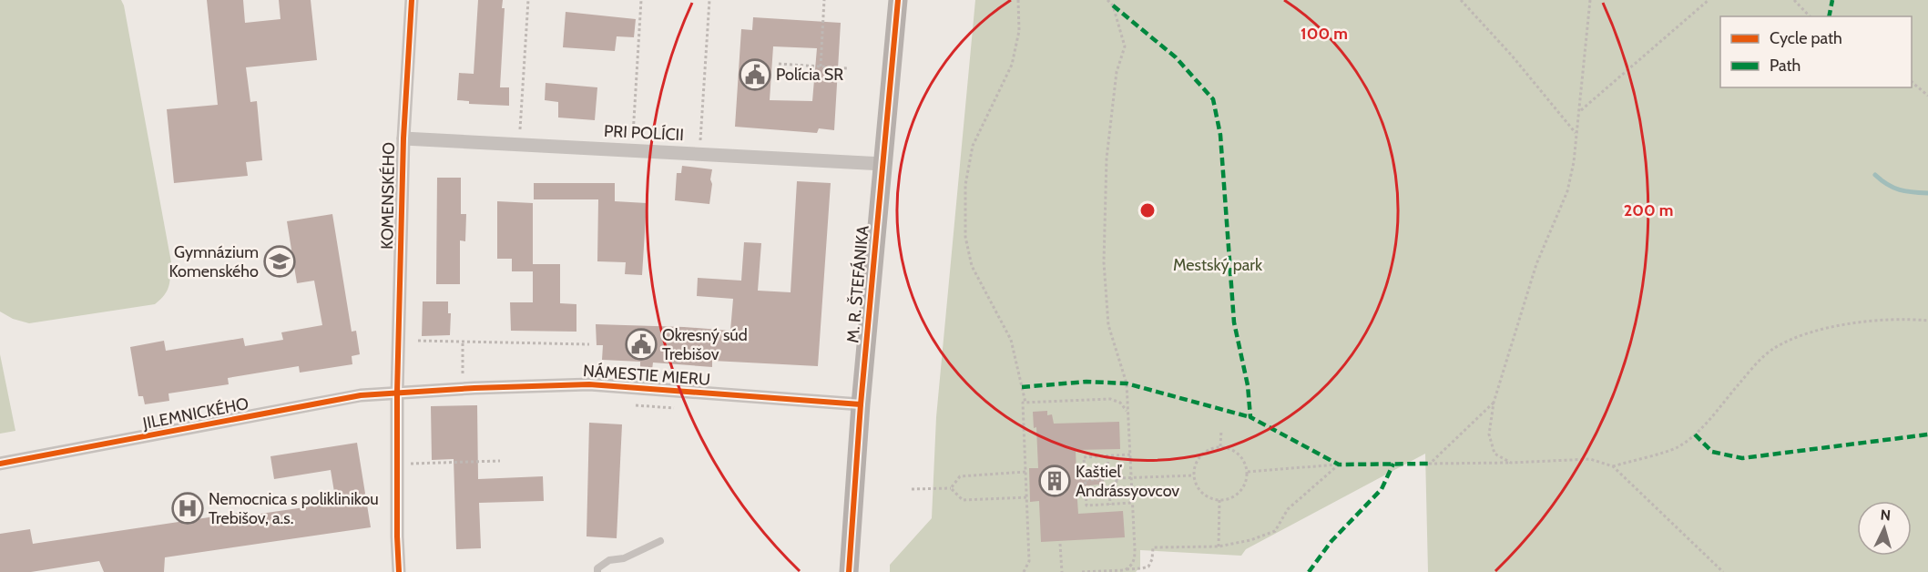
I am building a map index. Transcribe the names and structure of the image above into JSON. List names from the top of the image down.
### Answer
{
  "streets": {
    "street": [
      "PRI POLÍCII",
      "KOMENSKÉHO",
      "M. R. ŠTEFÁNIKA",
      "NÁMESTIE MIERU",
      "JILEMNICKÉHO"
    ]
  },
  "crossings": [
    ["PRI POLÍCII", "KOMENSKÉHO"],
    ["PRI POLÍCII", "M. R. ŠTEFÁNIKA"],
    ["KOMENSKÉHO", "NÁMESTIE MIERU"],
    ["KOMENSKÉHO", "JILEMNICKÉHO"],
    ["M. R. ŠTEFÁNIKA", "NÁMESTIE MIERU"],
    ["NÁMESTIE MIERU", "JILEMNICKÉHO"]
  ],
  "parks": ["Mestský park"],
  "places": {
    "public building": ["Polícia SR", "Okresný súd Trebišov"],
    "school or university": ["Gymnázium Komenského"],
    "building": ["Kaštieľ Andrássyovcov"],
    "hospital": ["Nemocnica s poliklinikou Trebišov, a.s."]
  },
  "legend": ["Cycle path", "Path"],
  "north": "top",
  "rings": ["100 m", "200 m"]
}
